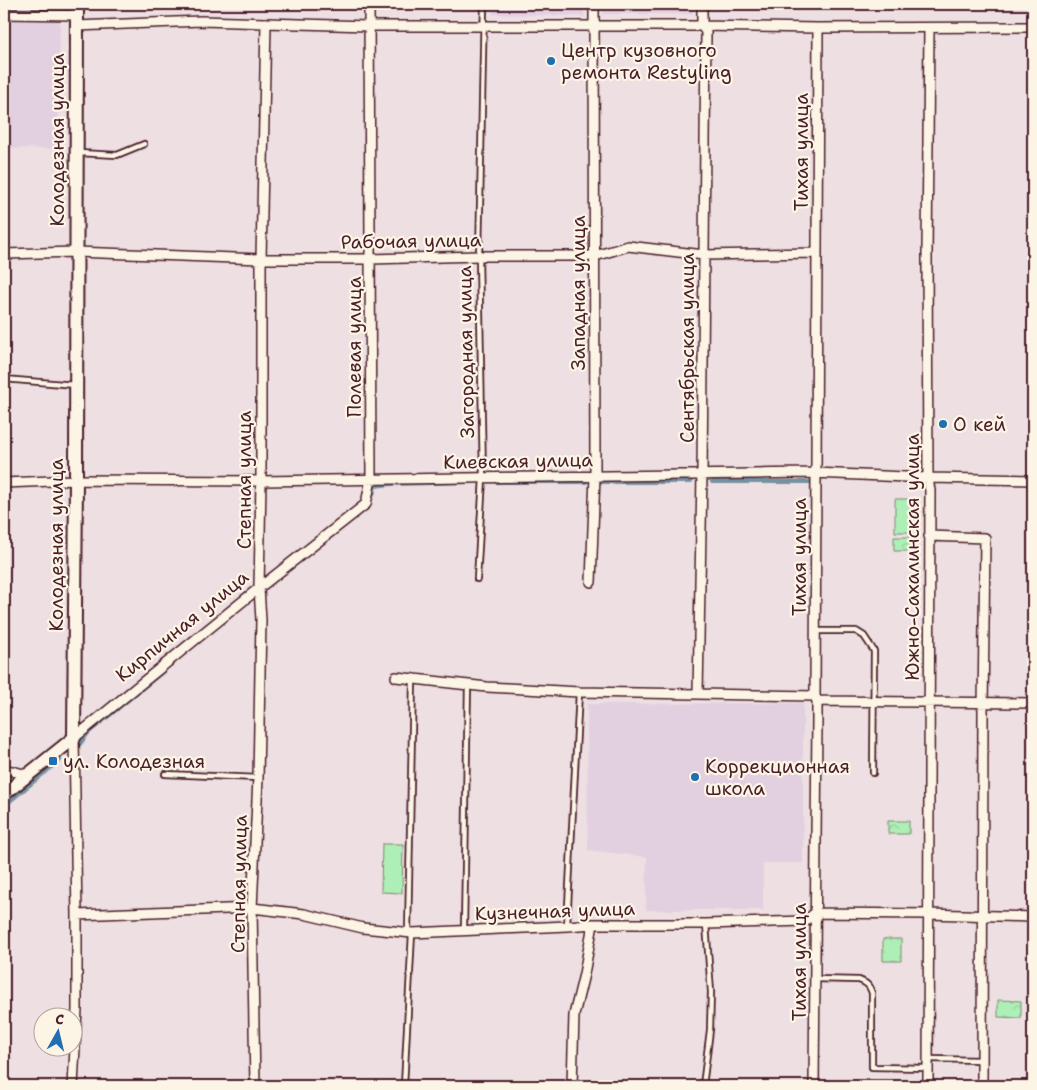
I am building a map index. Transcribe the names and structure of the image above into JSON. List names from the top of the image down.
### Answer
{
  "streets": {
    "street": [
      "Колодезная улица",
      "Тихая улица",
      "Рабочая улица",
      "Западная улица",
      "Полевая улица",
      "Сентябрьская улица",
      "Киевская улица",
      "Степная улица",
      "Южно-Сахалинская улица",
      "Кирпичная улица",
      "Кузнечная улица"
    ],
    "lane": ["Загородная улица"]
  },
  "crossings": [
    ["Колодезная улица", "Рабочая улица"],
    ["Колодезная улица", "Киевская улица"],
    ["Колодезная улица", "Кирпичная улица"],
    ["Колодезная улица", "Кузнечная улица"],
    ["Тихая улица", "Рабочая улица"],
    ["Тихая улица", "Киевская улица"],
    ["Тихая улица", "Кузнечная улица"],
    ["Рабочая улица", "Западная улица"],
    ["Рабочая улица", "Полевая улица"],
    ["Рабочая улица", "Сентябрьская улица"],
    ["Рабочая улица", "Загородная улица"],
    ["Рабочая улица", "Степная улица"],
    ["Западная улица", "Киевская улица"],
    ["Полевая улица", "Киевская улица"],
    ["Полевая улица", "Кирпичная улица"],
    ["Сентябрьская улица", "Киевская улица"],
    ["Загородная улица", "Киевская улица"],
    ["Киевская улица", "Степная улица"],
    ["Киевская улица", "Южно-Сахалинская улица"],
    ["Киевская улица", "Кирпичная улица"],
    ["Степная улица", "Кирпичная улица"],
    ["Степная улица", "Кузнечная улица"],
    ["Южно-Сахалинская улица", "Кузнечная улица"]
  ],
  "places": {
    "other": ["Центр кузовного ремонта Restyling", "О кей", "Коррекционная школа"],
    "transit": ["ул. Колодезная"]
  },
  "north": "top"
}
